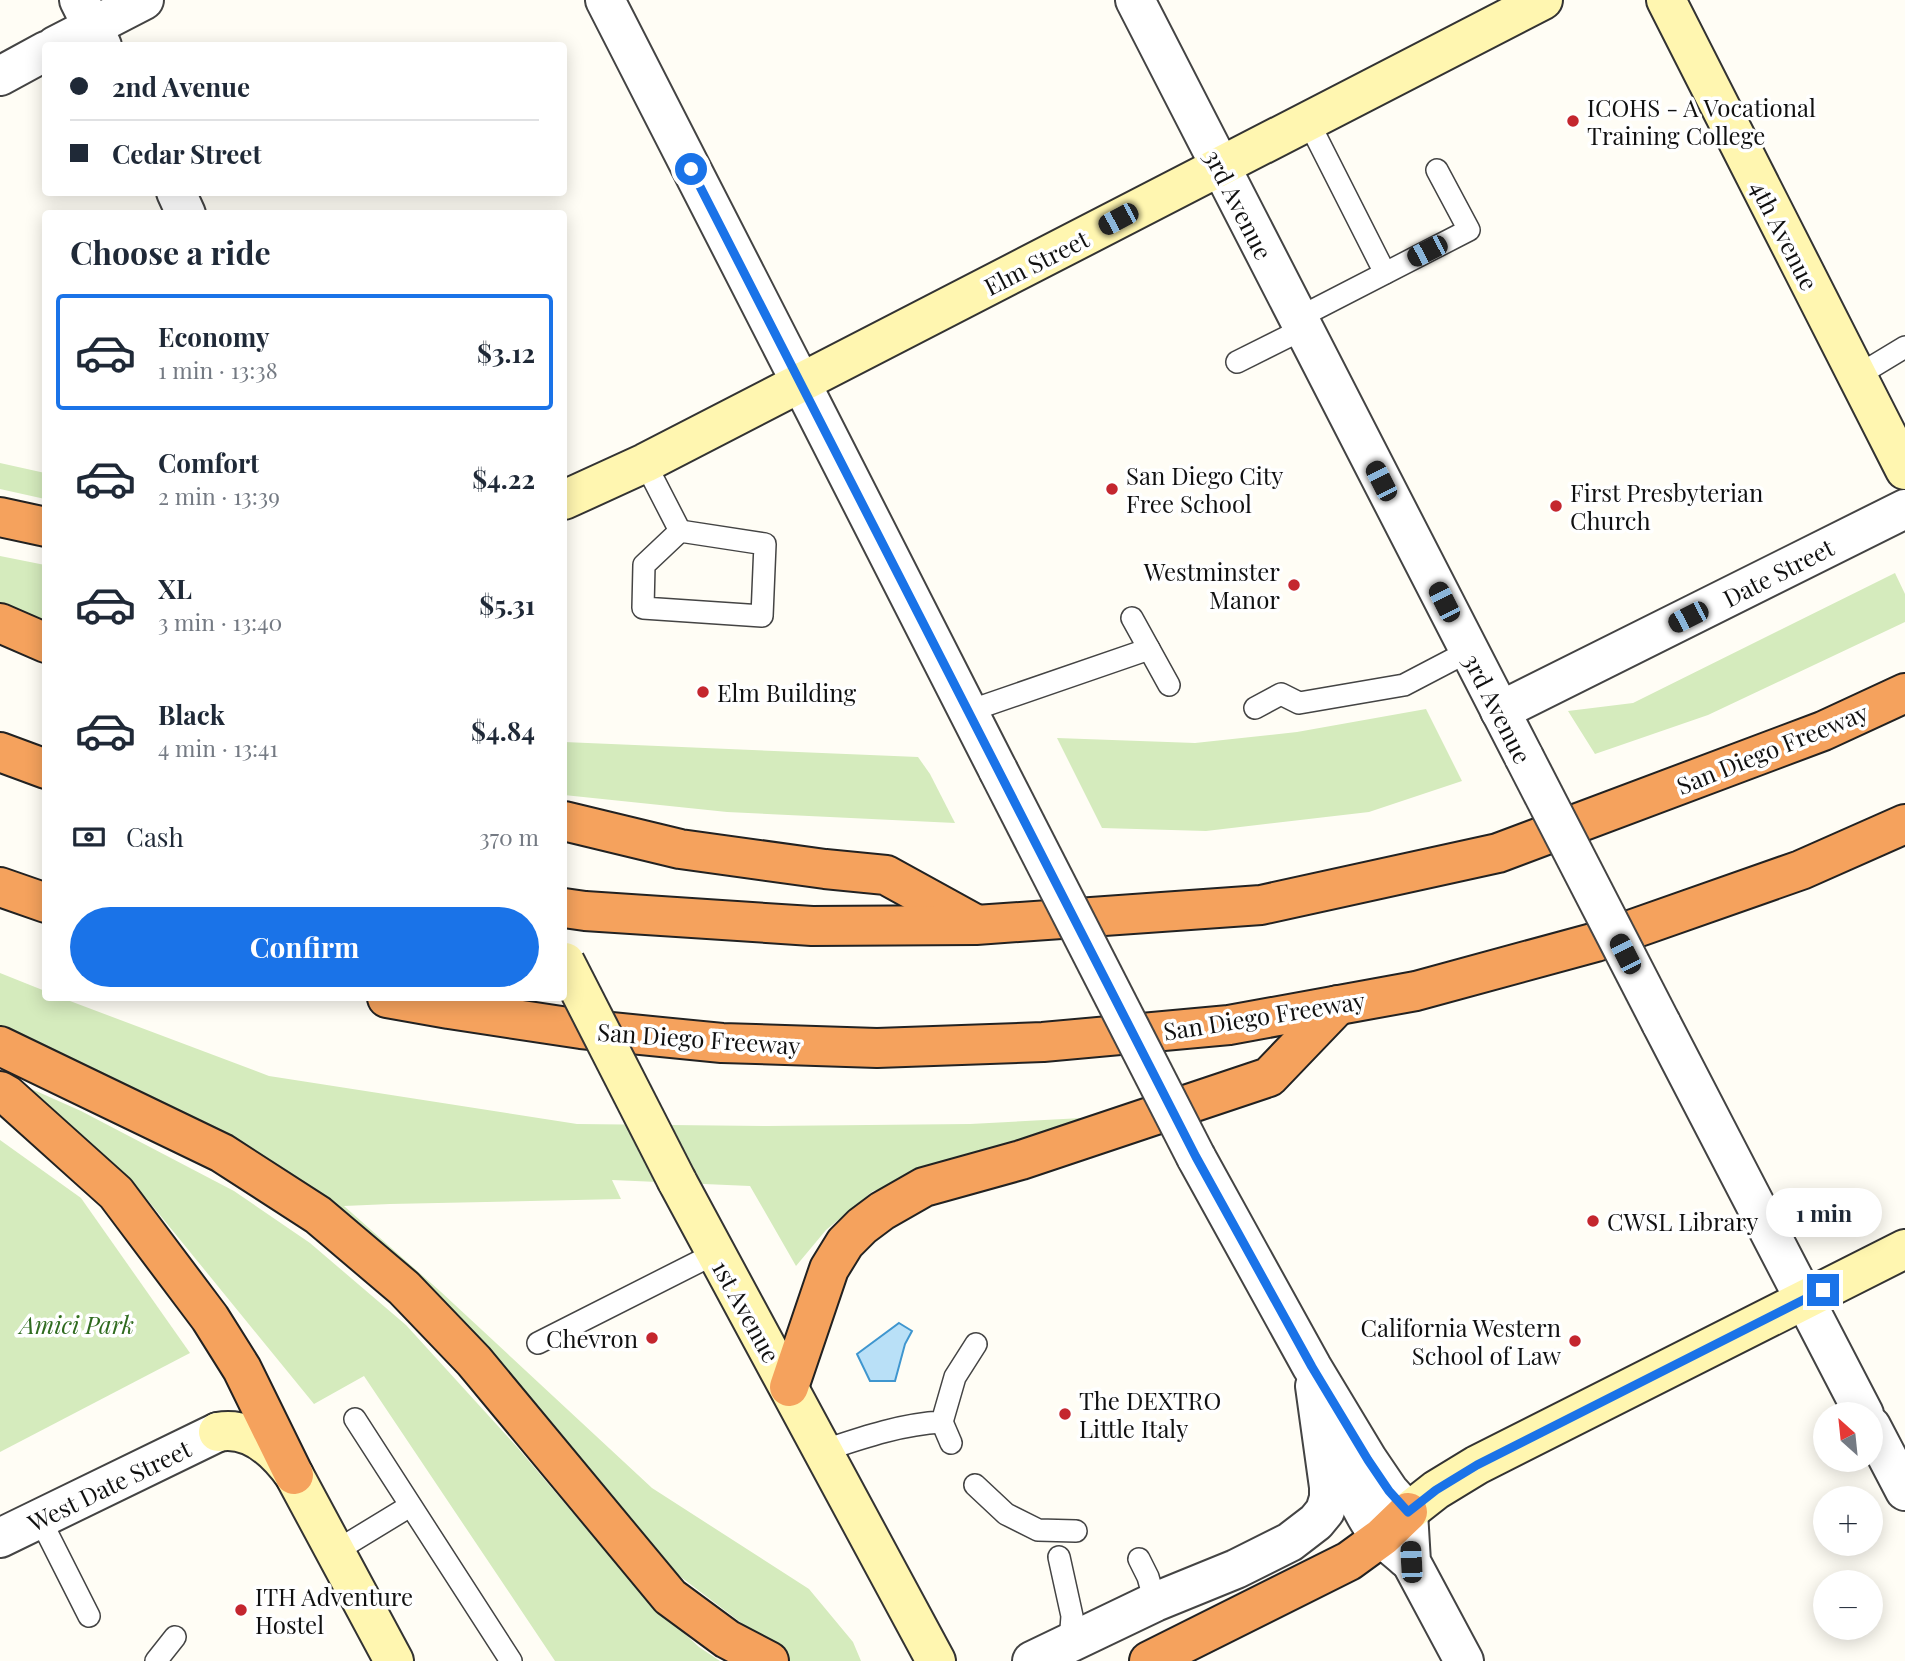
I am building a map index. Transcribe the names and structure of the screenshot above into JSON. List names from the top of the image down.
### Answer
{
  "streets": {
    "highway": ["San Diego Freeway"],
    "main road": ["4th Avenue", "Elm Street", "1st Avenue"],
    "street": ["3rd Avenue", "Date Street", "West Date Street"]
  },
  "crossings": [
    ["3rd Avenue", "Elm Street"],
    ["3rd Avenue", "Date Street"]
  ],
  "parks": ["Amici Park"],
  "places": [
    "ICOHS - A Vocational Training College",
    "San Diego City Free School",
    "First Presbyterian Church",
    "Westminster Manor",
    "Elm Building",
    "CWSL Library",
    "Chevron",
    "California Western School of Law",
    "The DEXTRO Little Italy",
    "ITH Adventure Hostel"
  ],
  "north": "top left",
  "page": {
    "banner": ["2nd Avenue", "Cedar Street"],
    "heading": "Choose a ride",
    "list": [
      {
        "name": "Economy",
        "note": "1 min · 13:38",
        "value": "$3.12"
      },
      {
        "name": "Comfort",
        "note": "2 min · 13:39",
        "value": "$4.22"
      },
      {
        "name": "XL",
        "note": "3 min · 13:40",
        "value": "$5.31"
      },
      {
        "name": "Black",
        "note": "4 min · 13:41",
        "value": "$4.84"
      }
    ],
    "pay": ["Cash", "370 m"],
    "buttons": "Confirm",
    "bubble": "1 min",
    "map_buttons": ["+", "−"]
  }
}
